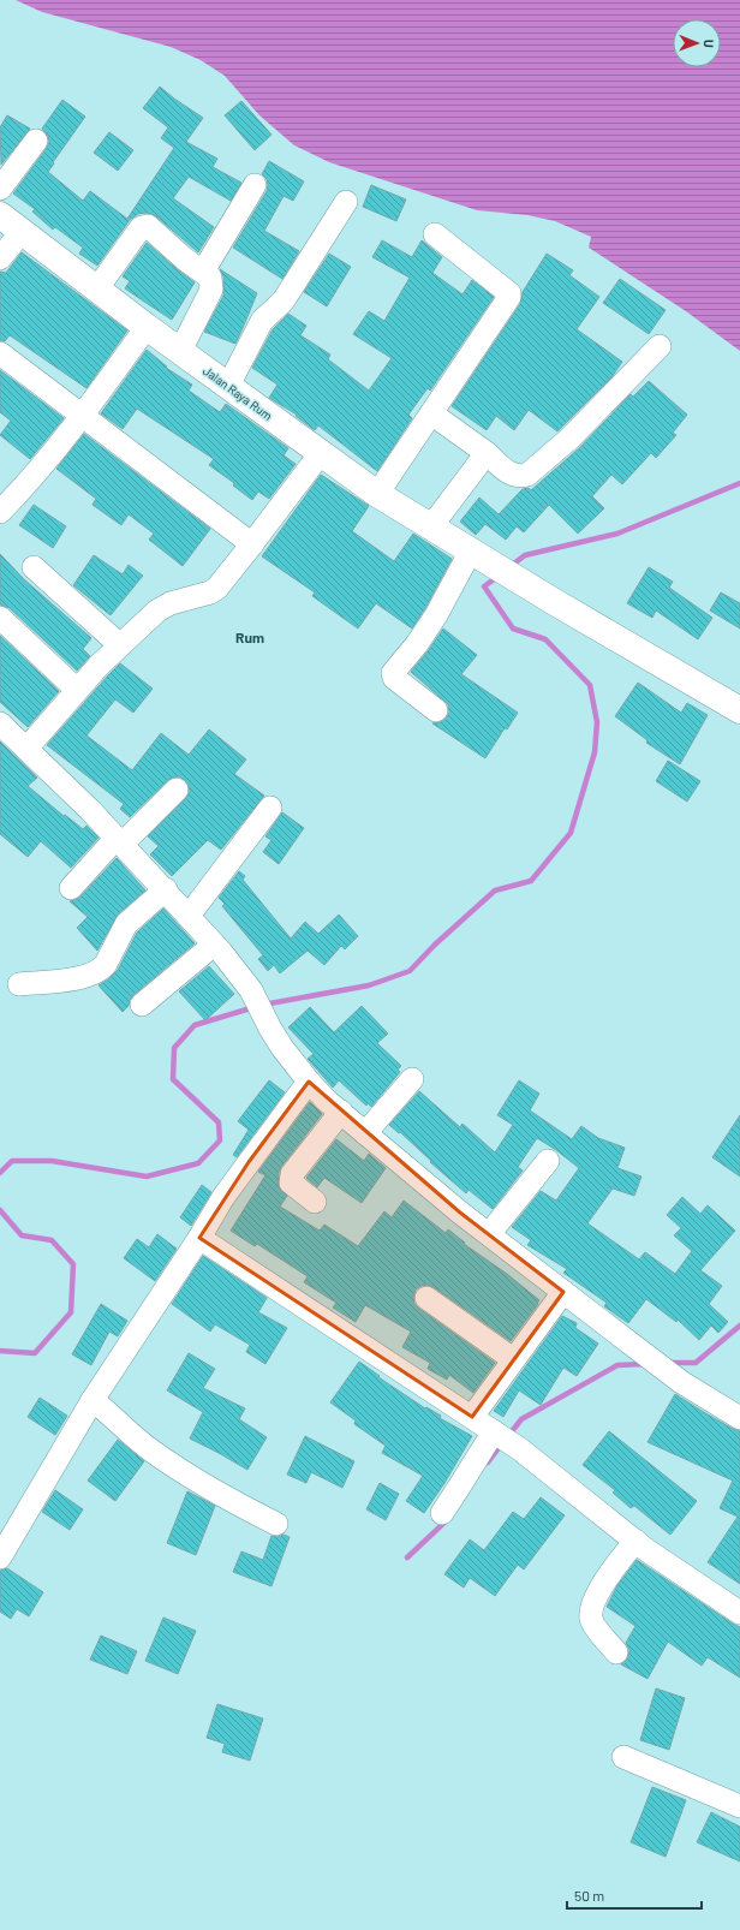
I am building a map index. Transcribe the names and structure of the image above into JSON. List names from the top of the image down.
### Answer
{
  "streets": {
    "highway": ["Jalan Raya Rum"]
  },
  "districts": ["Rum"],
  "scale_bar": "50 m",
  "north": "right"
}
